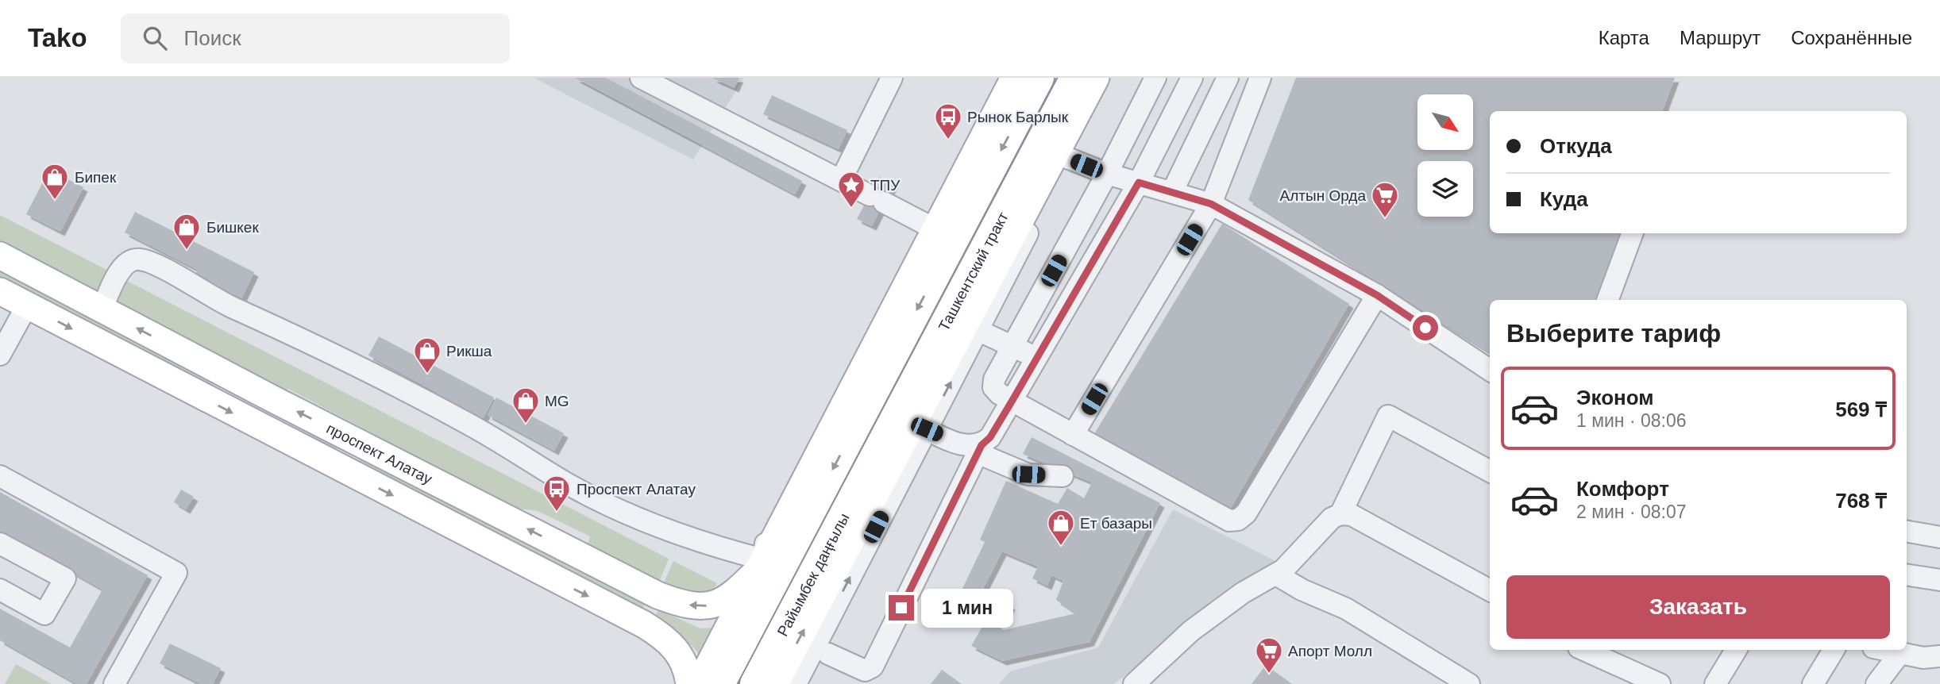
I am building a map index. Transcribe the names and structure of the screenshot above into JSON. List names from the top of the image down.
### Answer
{
  "streets": {
    "highway": ["Ташкентский тракт", "Райымбек даңғылы"],
    "main road": ["проспект Алатау"]
  },
  "crossings": [
    ["Ташкентский тракт", "Райымбек даңғылы"]
  ],
  "places": {
    "bus stop": ["Рынок Барлык", "Проспект Алатау"],
    "shop": [
      "Бипек",
      "Бишкек",
      "Рикша",
      "MG",
      "Ет базары"
    ],
    "place": ["ТПУ"],
    "supermarket": ["Алтын Орда", "Апорт Молл"]
  },
  "north": "bottom right",
  "page": {
    "header": "Tako",
    "search": "Поиск",
    "nav": ["Карта", "Маршрут", "Сохранённые"],
    "banner": ["Откуда", "Куда"],
    "heading": "Выберите тариф",
    "list": [
      {
        "name": "Эконом",
        "note": "1 мин · 08:06",
        "value": "569 ₸"
      },
      {
        "name": "Комфорт",
        "note": "2 мин · 08:07",
        "value": "768 ₸"
      }
    ],
    "buttons": "Заказать",
    "bubble": "1 мин"
  }
}
